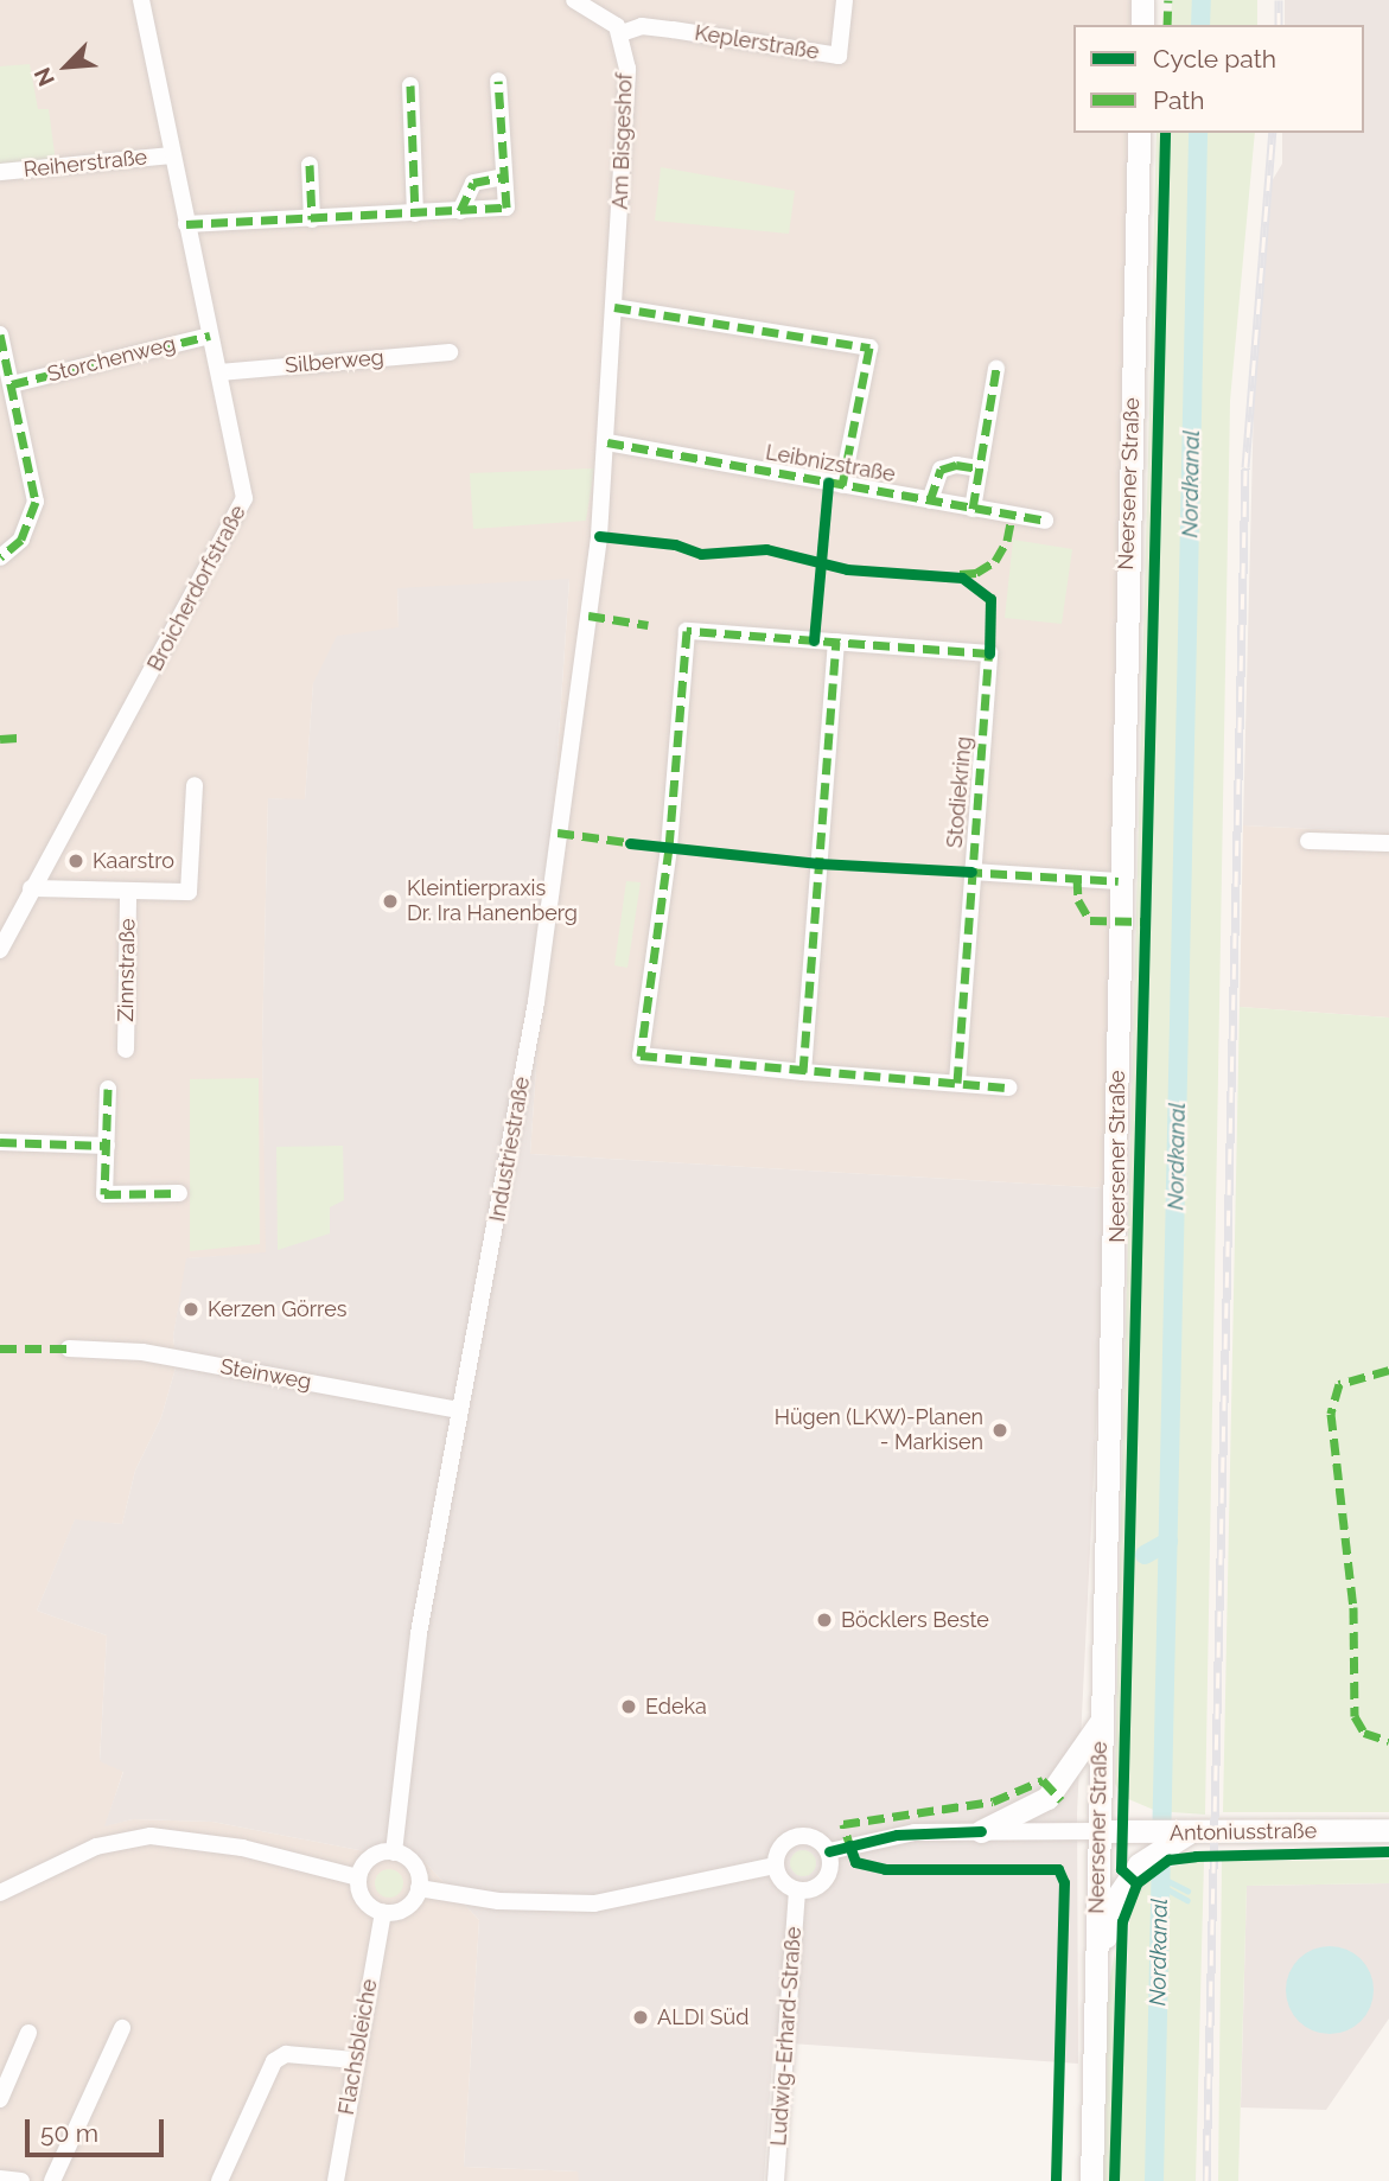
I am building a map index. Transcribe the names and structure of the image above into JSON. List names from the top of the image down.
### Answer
{
  "streets": {
    "main road": ["Neersener Straße", "Antoniusstraße"],
    "street": [
      "Keplerstraße",
      "Am Bisgeshof",
      "Reiherstraße",
      "Storchenweg",
      "Silberweg",
      "Leibnizstraße",
      "Broicherdorfstraße",
      "Stodiekring",
      "Zinnstraße",
      "Industriestraße",
      "Steinweg",
      "Ludwig-Erhard-Straße",
      "Flachsbleiche"
    ]
  },
  "crossings": [
    ["Keplerstraße", "Am Bisgeshof"],
    ["Am Bisgeshof", "Leibnizstraße"],
    ["Am Bisgeshof", "Industriestraße"],
    ["Reiherstraße", "Broicherdorfstraße"],
    ["Storchenweg", "Broicherdorfstraße"],
    ["Silberweg", "Broicherdorfstraße"],
    ["Leibnizstraße", "Industriestraße"],
    ["Neersener Straße", "Stodiekring"],
    ["Neersener Straße", "Antoniusstraße"],
    ["Broicherdorfstraße", "Zinnstraße"],
    ["Industriestraße", "Steinweg"],
    ["Industriestraße", "Flachsbleiche"]
  ],
  "water": ["Nordkanal"],
  "places": [
    "Kaarstro",
    "Kleintierpraxis Dr. Ira Hanenberg",
    "Kerzen Görres",
    "Hügen (LKW)-Planen - Markisen",
    "Böcklers Beste",
    "Edeka",
    "ALDI Süd"
  ],
  "legend": ["Cycle path", "Path"],
  "scale_bar": "50 m",
  "north": "bottom left"
}
